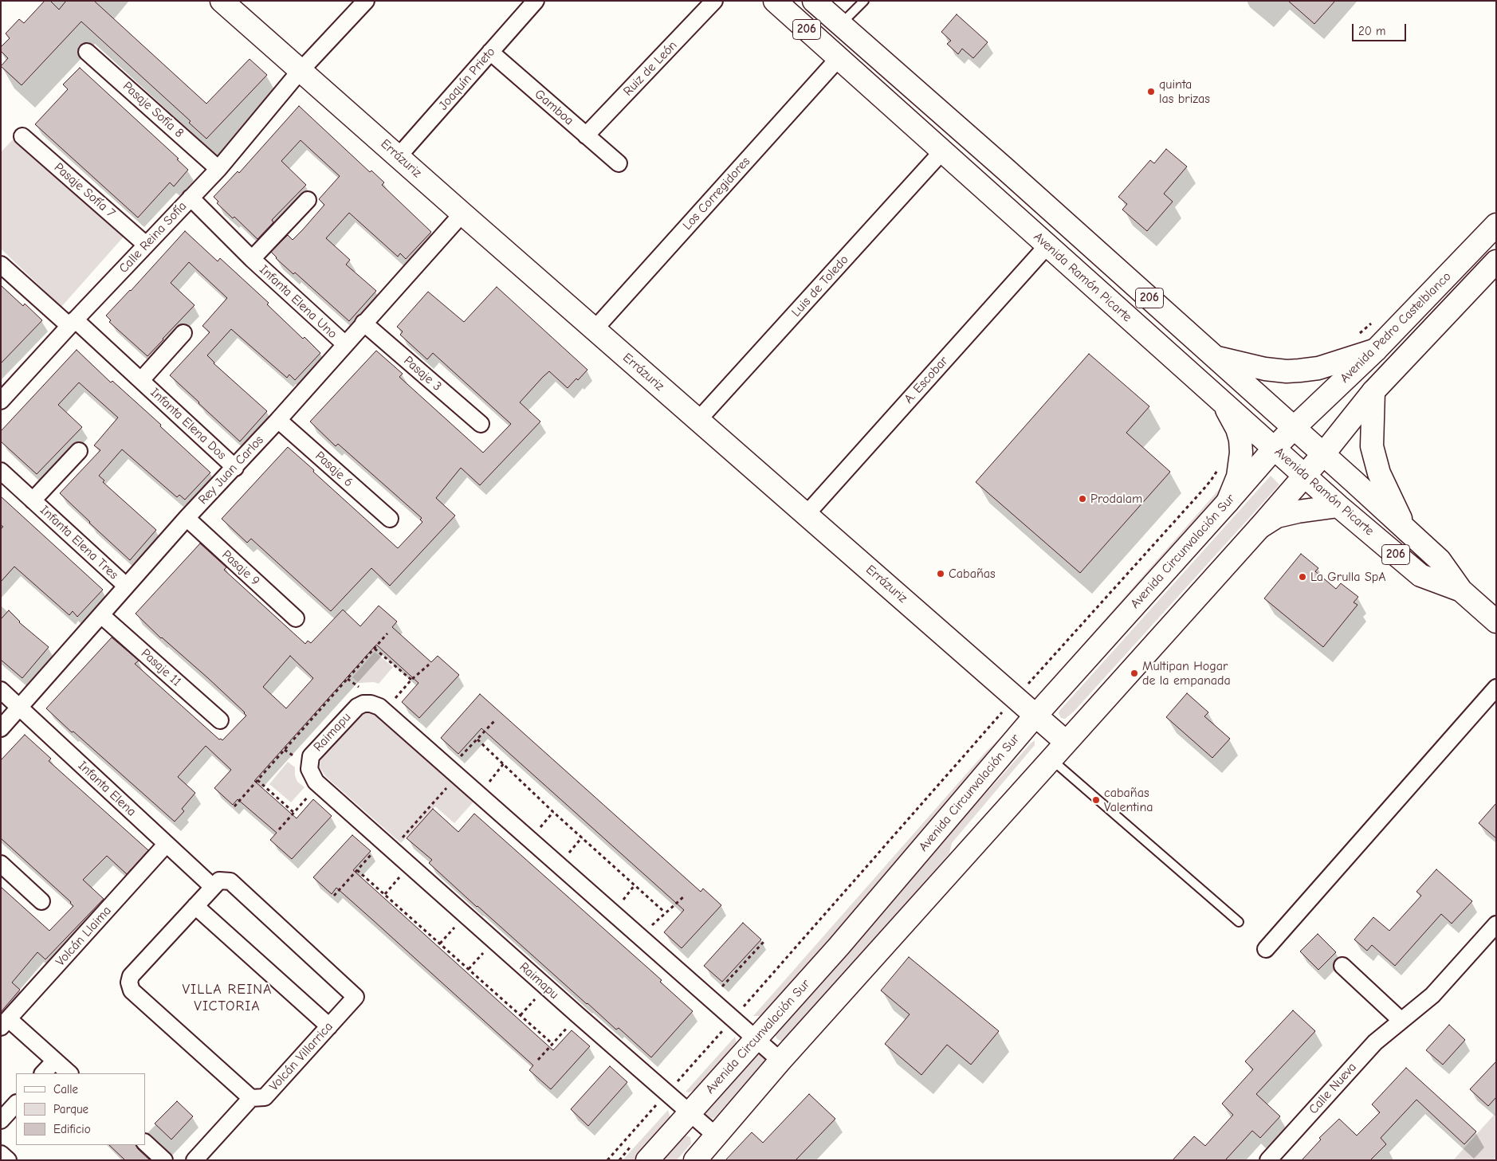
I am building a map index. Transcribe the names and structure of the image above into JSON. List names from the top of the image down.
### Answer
{
  "streets": {
    "main road": [
      "206",
      "Errázuriz",
      "Avenida Ramón Picarte",
      "Avenida Pedro Castelblanco",
      "Avenida Circunvalación Sur"
    ],
    "street": [
      "Ruiz de León",
      "Joaquín Prieto",
      "Gamboa",
      "Pasaje Sofía 8",
      "Pasaje Sofía 7",
      "Los Corregidores",
      "Calle Reina Sofía",
      "Luis de Toledo",
      "Infanta Elena Uno",
      "Pasaje 3",
      "A. Escobar",
      "Infanta Elena Dos",
      "Pasaje 6",
      "Rey Juan Carlos",
      "Infanta Elena Tres",
      "Pasaje 9",
      "Pasaje 11",
      "Raimapu",
      "Infanta Elena",
      "Volcán Llaima",
      "Volcán Villarrica",
      "Calle Nueva"
    ]
  },
  "crossings": [
    ["206", "Avenida Ramón Picarte"],
    ["Ruiz de León", "Gamboa"],
    ["Joaquín Prieto", "Gamboa"],
    ["Joaquín Prieto", "Errázuriz"],
    ["Pasaje Sofía 8", "Calle Reina Sofía"],
    ["Errázuriz", "Los Corregidores"],
    ["Errázuriz", "Calle Reina Sofía"],
    ["Errázuriz", "Luis de Toledo"],
    ["Errázuriz", "A. Escobar"],
    ["Errázuriz", "Rey Juan Carlos"],
    ["Errázuriz", "Avenida Circunvalación Sur"],
    ["Pasaje Sofía 7", "Calle Reina Sofía"],
    ["Los Corregidores", "Avenida Ramón Picarte"],
    ["Calle Reina Sofía", "Infanta Elena Uno"],
    ["Calle Reina Sofía", "Infanta Elena Dos"],
    ["Avenida Ramón Picarte", "Luis de Toledo"],
    ["Avenida Ramón Picarte", "Avenida Pedro Castelblanco"],
    ["Avenida Ramón Picarte", "A. Escobar"],
    ["Avenida Ramón Picarte", "Avenida Circunvalación Sur"],
    ["Infanta Elena Uno", "Rey Juan Carlos"],
    ["Avenida Pedro Castelblanco", "Avenida Circunvalación Sur"],
    ["Pasaje 3", "Rey Juan Carlos"],
    ["Infanta Elena Dos", "Rey Juan Carlos"],
    ["Pasaje 6", "Rey Juan Carlos"],
    ["Rey Juan Carlos", "Infanta Elena Tres"],
    ["Rey Juan Carlos", "Pasaje 9"],
    ["Rey Juan Carlos", "Pasaje 11"],
    ["Rey Juan Carlos", "Infanta Elena"],
    ["Avenida Circunvalación Sur", "Raimapu"],
    ["Infanta Elena", "Volcán Llaima"],
    ["Infanta Elena", "Volcán Villarrica"]
  ],
  "districts": ["VILLA REINA VICTORIA"],
  "places": [
    "quinta las brizas",
    "Prodalam",
    "Cabañas",
    "La Grulla SpA",
    "Multipan Hogar de la empanada",
    "cabañas Valentina"
  ],
  "legend": ["Calle", "Parque", "Edificio"],
  "scale_bar": "20 m"
}
